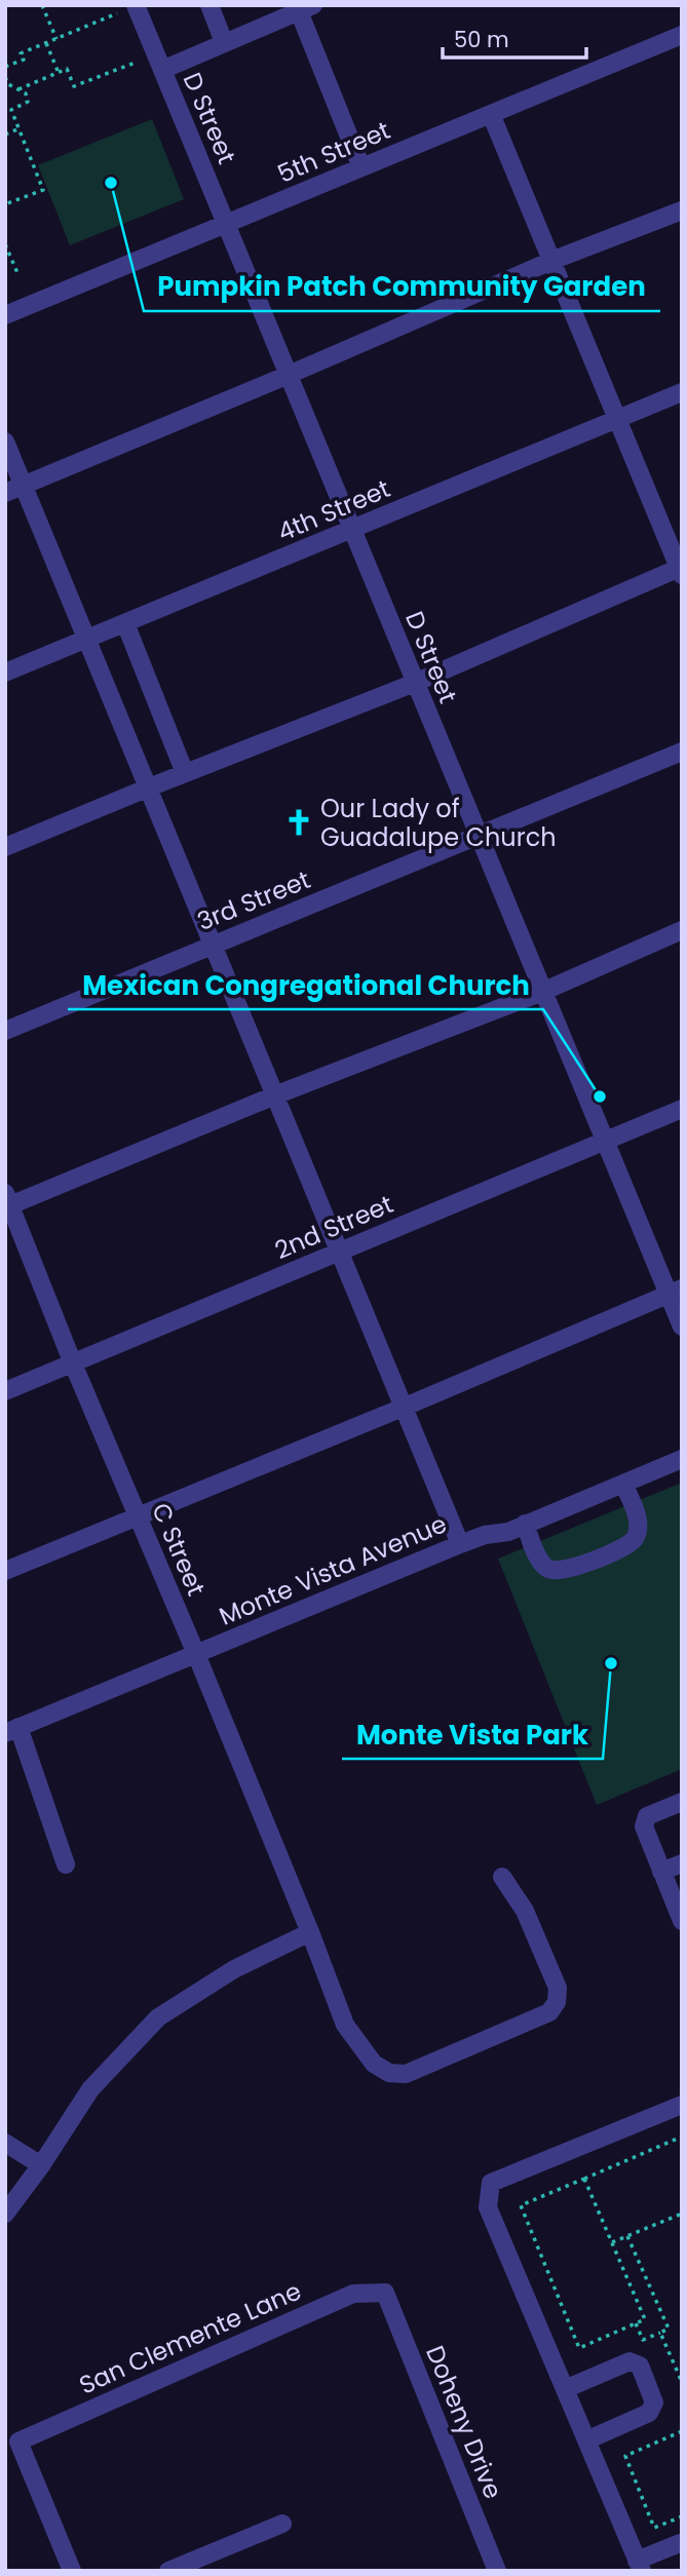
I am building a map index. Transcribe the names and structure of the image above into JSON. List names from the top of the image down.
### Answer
{
  "streets": {
    "street": [
      "D Street",
      "5th Street",
      "4th Street",
      "3rd Street",
      "2nd Street",
      "C Street",
      "Monte Vista Avenue",
      "San Clemente Lane",
      "Doheny Drive"
    ]
  },
  "crossings": [
    ["D Street", "5th Street"],
    ["D Street", "4th Street"],
    ["D Street", "3rd Street"],
    ["D Street", "2nd Street"],
    ["2nd Street", "C Street"],
    ["C Street", "Monte Vista Avenue"],
    ["San Clemente Lane", "Doheny Drive"]
  ],
  "places": {
    "other": ["Pumpkin Patch Community Garden", "Mexican Congregational Church", "Monte Vista Park"],
    "church": ["Our Lady of Guadalupe Church"]
  },
  "scale_bar": "50 m"
}
